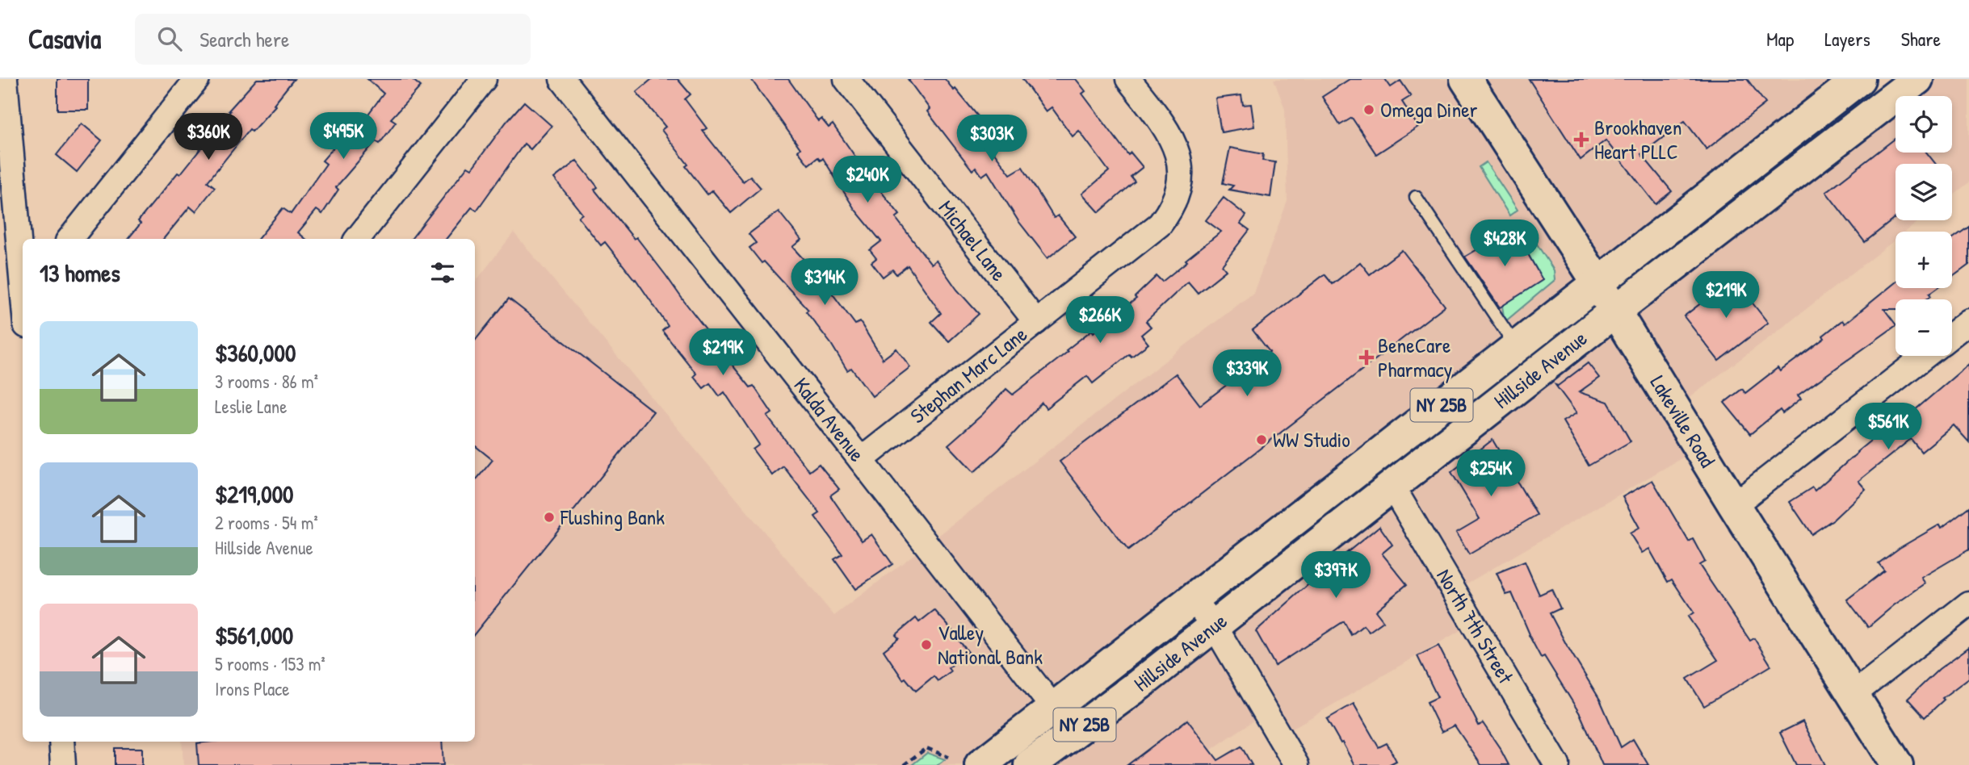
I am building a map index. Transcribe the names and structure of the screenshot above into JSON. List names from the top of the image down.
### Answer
{
  "streets": {
    "main road": ["Hillside Avenue", "NY 25B", "Lakeville Road"],
    "street": [
      "Michael Lane",
      "Stephan Marc Lane",
      "Kalda Avenue",
      "North 7th Street"
    ]
  },
  "crossings": [
    ["Michael Lane", "Stephan Marc Lane"],
    ["Hillside Avenue", "Kalda Avenue"],
    ["Hillside Avenue", "Lakeville Road"],
    ["Hillside Avenue", "North 7th Street"],
    ["Stephan Marc Lane", "Kalda Avenue"]
  ],
  "places": {
    "other": [
      "Omega Diner",
      "WW Studio",
      "Flushing Bank",
      "Valley National Bank"
    ],
    "health": ["Brookhaven Heart PLLC", "BeneCare Pharmacy"]
  },
  "page": {
    "header": "Casavia",
    "search": "Search here",
    "nav": ["Map", "Layers", "Share"],
    "map_buttons": ["+", "−"],
    "price": [
      "$495K",
      "$360K",
      "$303K",
      "$240K",
      "$428K",
      "$314K",
      "$219K",
      "$266K",
      "$219K",
      "$339K",
      "$561K",
      "$254K",
      "$397K"
    ],
    "heading": "13 homes",
    "list": [
      {
        "name": "$360,000",
        "note": "3 rooms · 86 m² · Leslie Lane"
      },
      {
        "name": "$219,000",
        "note": "2 rooms · 54 m² · Hillside Avenue"
      },
      {
        "name": "$561,000",
        "note": "5 rooms · 153 m² · Irons Place"
      }
    ]
  }
}
